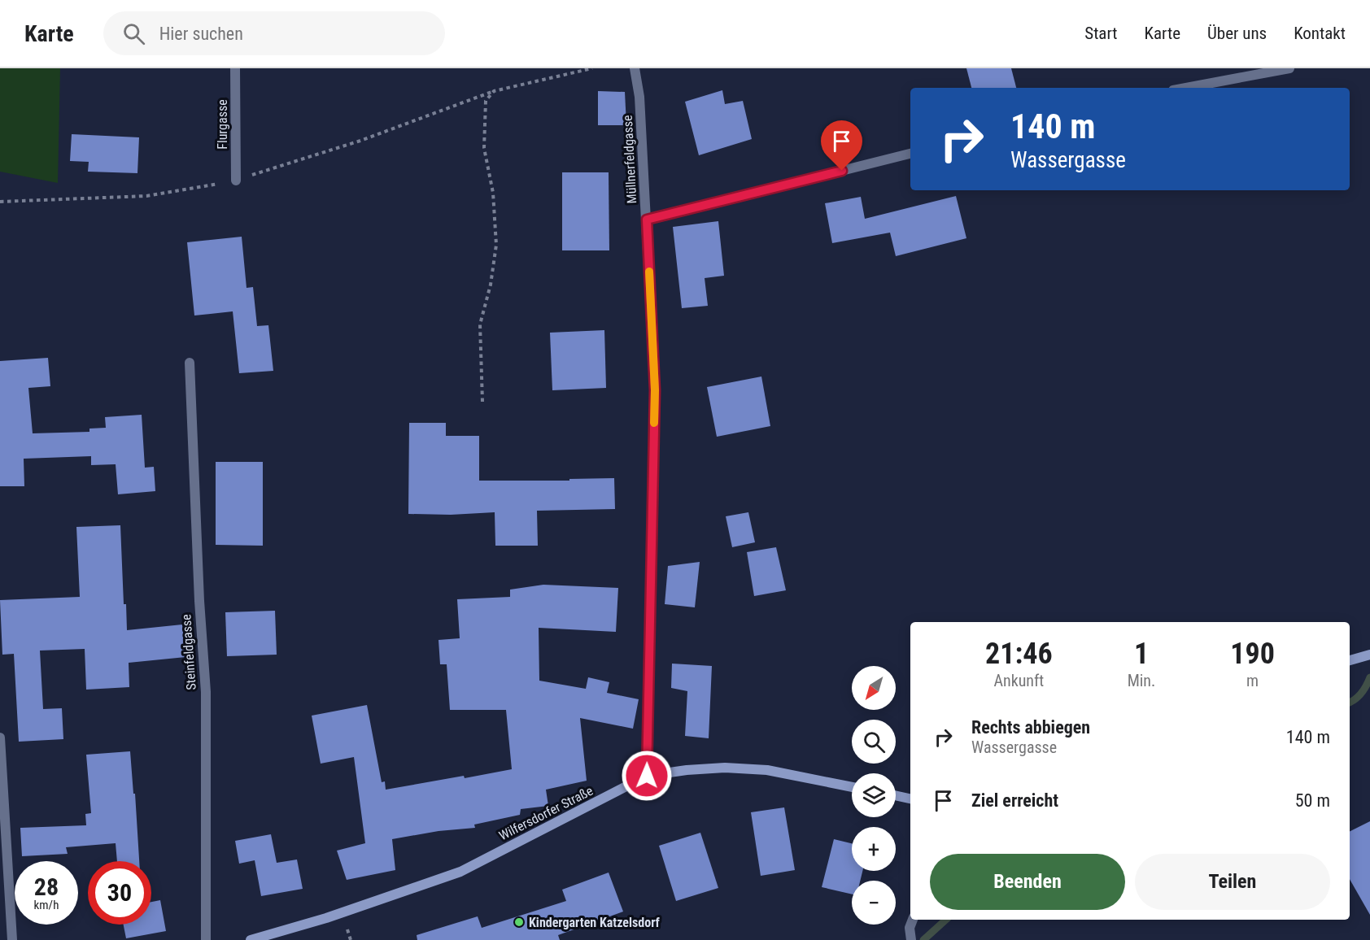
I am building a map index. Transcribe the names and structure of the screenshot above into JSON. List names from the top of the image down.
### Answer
{
  "streets": {
    "street": [
      "Flurgasse",
      "Müllnerfeldgasse",
      "Steinfeldgasse",
      "Wilfersdorfer Straße"
    ]
  },
  "crossings": [
    ["Müllnerfeldgasse", "Wilfersdorfer Straße"]
  ],
  "places": ["Kindergarten Katzelsdorf"],
  "north": "bottom left",
  "page": {
    "header": "Karte",
    "search": "Hier suchen",
    "nav": [
      "Start",
      "Karte",
      "Über uns",
      "Kontakt"
    ],
    "turn": ["140 m", "Wassergasse"],
    "eta": [
      "21:46",
      "Ankunft",
      "1",
      "Min.",
      "190",
      "m"
    ],
    "map_buttons": ["+", "−"],
    "list": [
      {
        "name": "Rechts abbiegen",
        "note": "Wassergasse",
        "value": "140 m"
      },
      {
        "name": "Ziel erreicht",
        "value": "50 m"
      }
    ],
    "buttons": ["Beenden", "Teilen"],
    "speed": "28 km/h",
    "limit": "30"
  }
}
